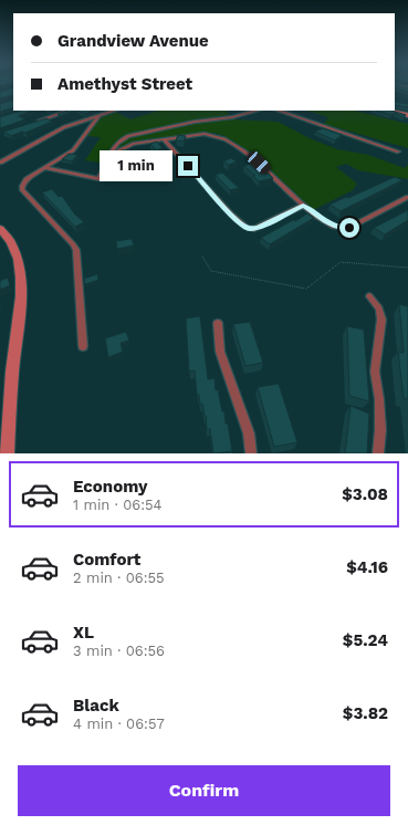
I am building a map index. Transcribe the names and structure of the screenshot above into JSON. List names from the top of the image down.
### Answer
{
  "page": {
    "banner": ["Grandview Avenue", "Amethyst Street"],
    "bubble": "1 min",
    "list": [
      {
        "name": "Economy",
        "note": "1 min · 06:54",
        "value": "$3.08"
      },
      {
        "name": "Comfort",
        "note": "2 min · 06:55",
        "value": "$4.16"
      },
      {
        "name": "XL",
        "note": "3 min · 06:56",
        "value": "$5.24"
      },
      {
        "name": "Black",
        "note": "4 min · 06:57",
        "value": "$3.82"
      }
    ],
    "buttons": "Confirm"
  }
}
